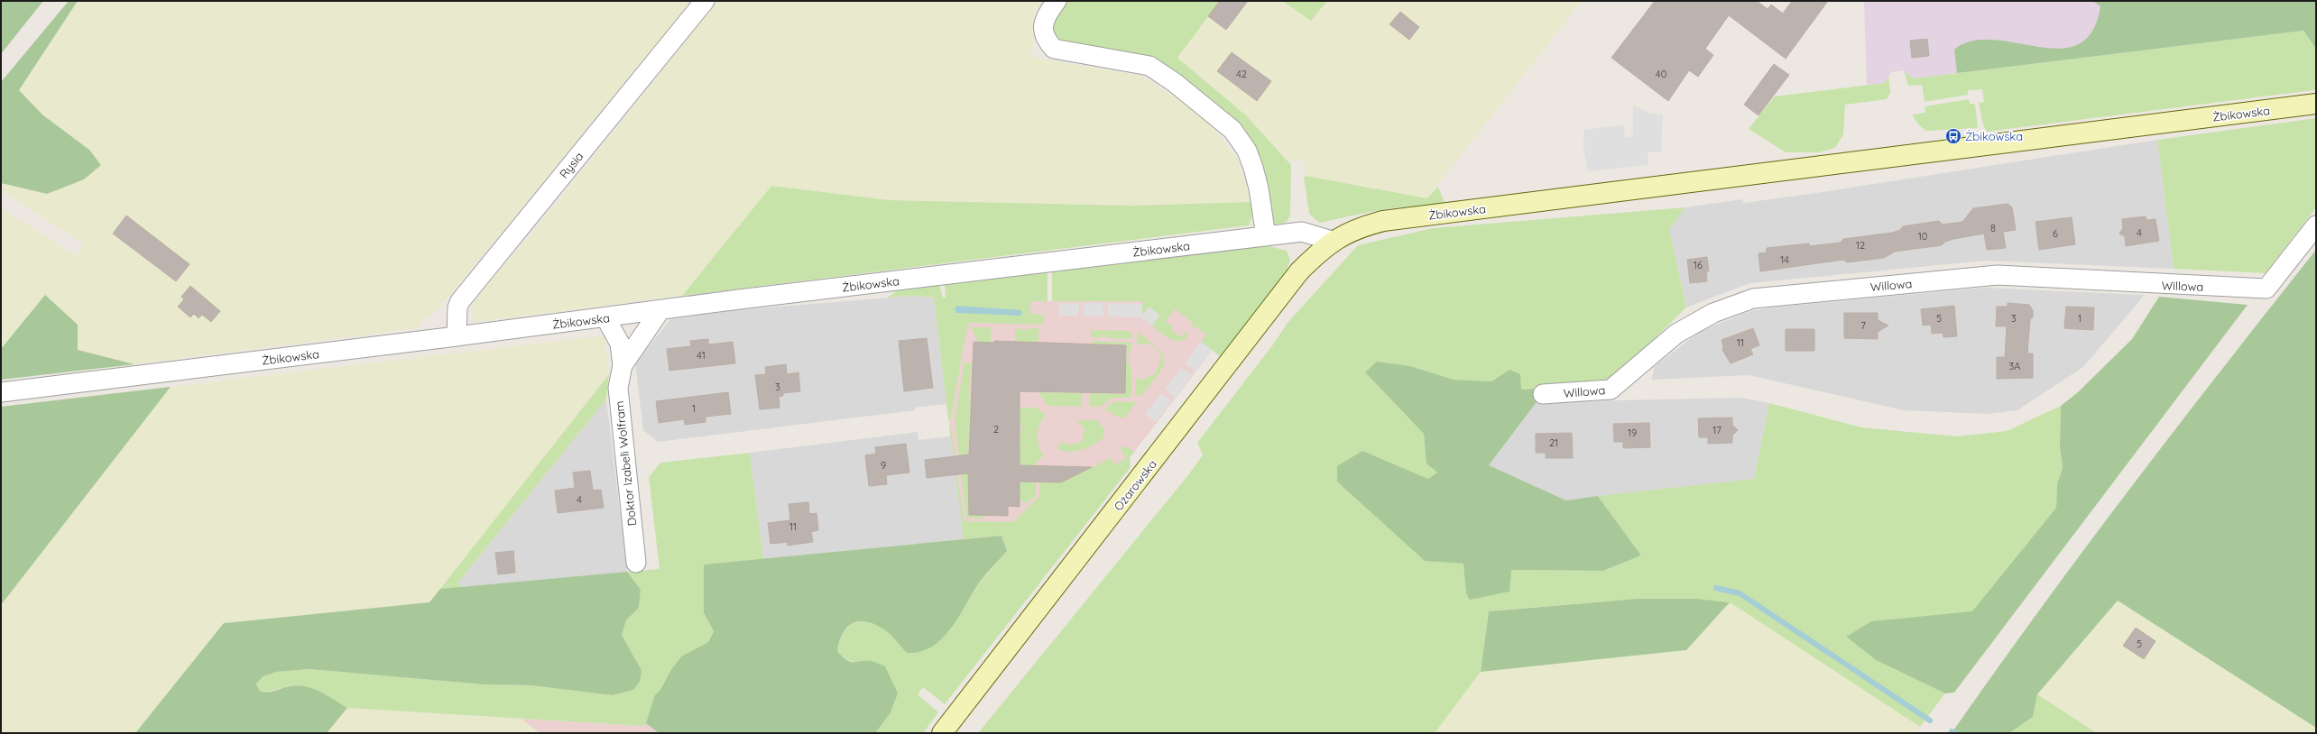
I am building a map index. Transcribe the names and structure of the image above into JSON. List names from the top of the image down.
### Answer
{
  "streets": {
    "main road": ["Żbikowska", "Ożarowska"],
    "street": ["Rysia", "Willowa", "Doktor Izabeli Wolfram"]
  },
  "crossings": [
    ["Żbikowska", "Rysia"],
    ["Żbikowska", "Doktor Izabeli Wolfram"],
    ["Żbikowska", "Ożarowska"]
  ],
  "places": {
    "bus stop": ["Żbikowska"]
  },
  "house_numbers": [
    "42",
    "40",
    "8",
    "4",
    "6",
    "10",
    "12",
    "14",
    "16",
    "5",
    "3",
    "1",
    "7",
    "11",
    "41",
    "3A",
    "3",
    "1",
    "2",
    "17",
    "19",
    "21",
    "9",
    "4",
    "11",
    "5"
  ]
}
